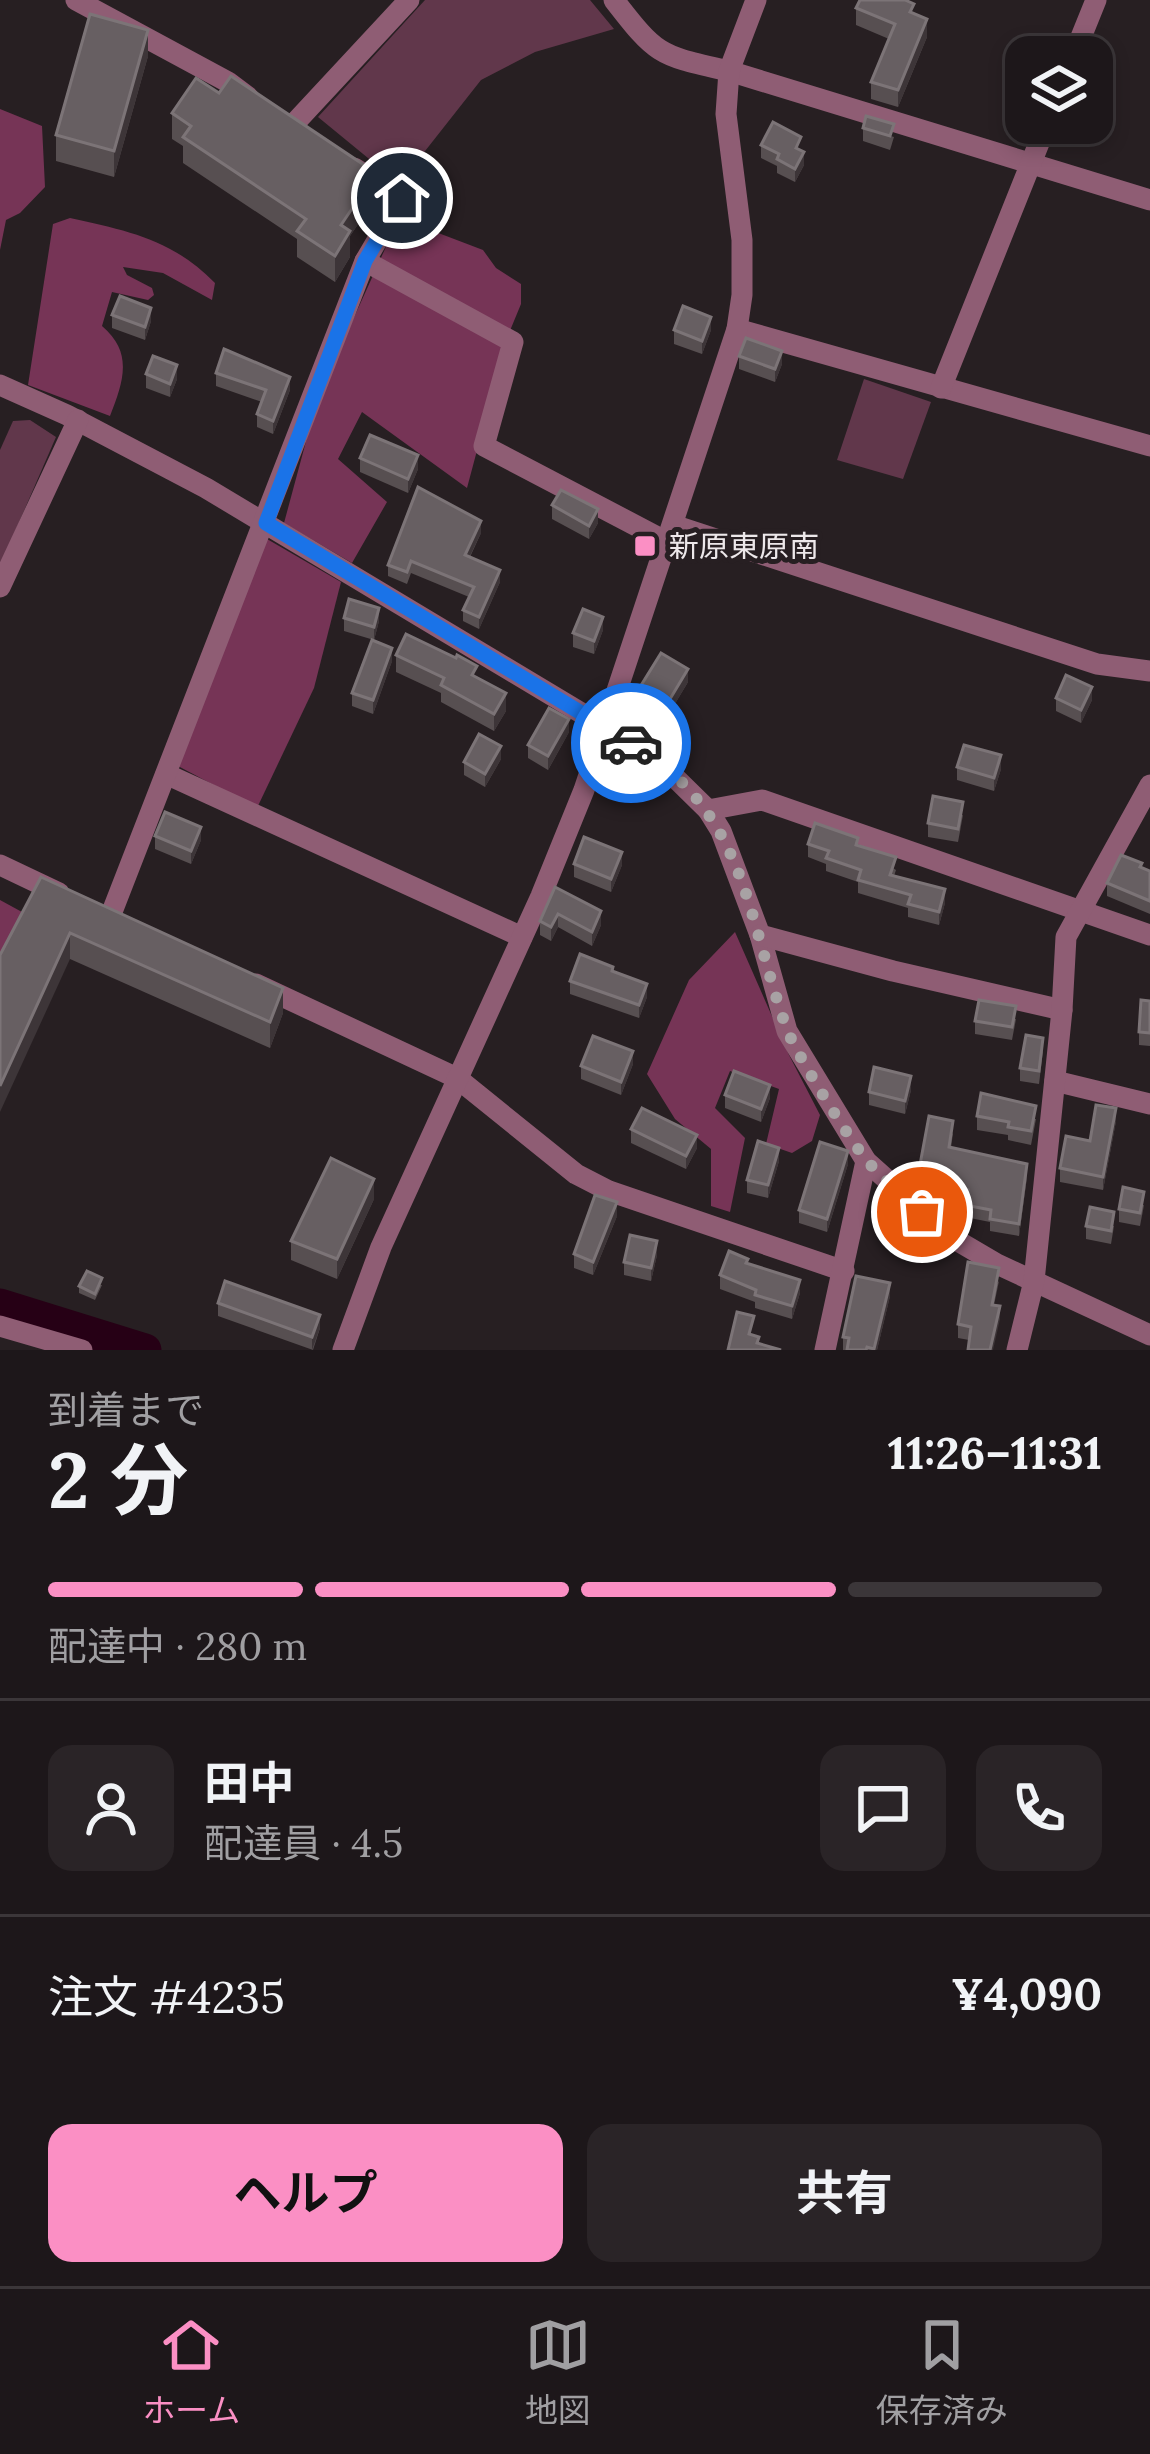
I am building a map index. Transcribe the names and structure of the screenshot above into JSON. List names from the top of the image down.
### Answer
{
  "places": {
    "transit": ["新原東原南"]
  },
  "page": {
    "heading": ["2 分", "到着まで", "11:26–11:31"],
    "panel": [
      "田中",
      "配達員 · 4.5",
      "注文 #4235",
      "¥4,090"
    ],
    "bar": "配達中 · 280 m",
    "buttons": ["ヘルプ", "共有"],
    "tabs": ["ホーム", "地図", "保存済み"]
  }
}
